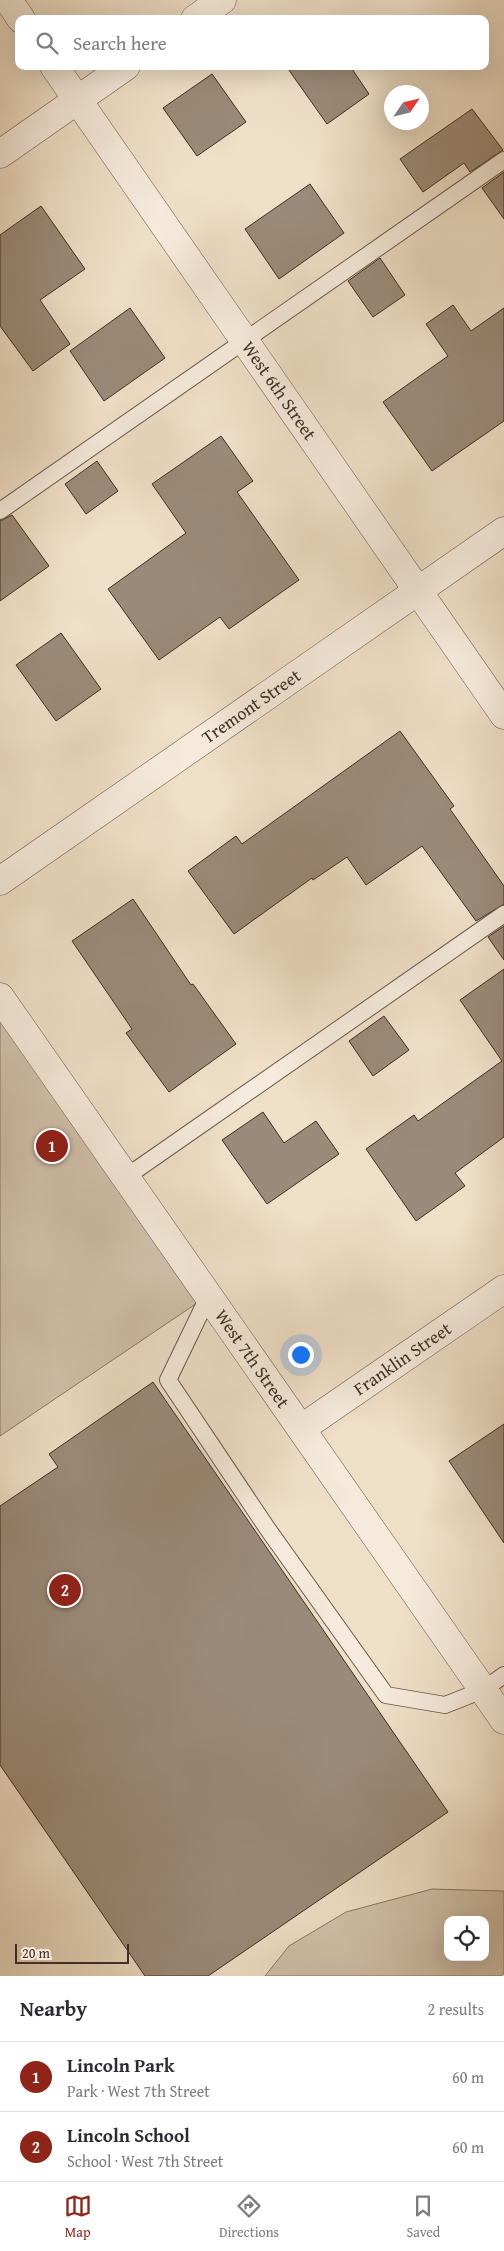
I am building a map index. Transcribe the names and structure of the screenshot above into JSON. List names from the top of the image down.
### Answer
{
  "streets": {
    "street": [
      "West 6th Street",
      "Tremont Street",
      "West 7th Street",
      "Franklin Street"
    ]
  },
  "crossings": [
    ["West 6th Street", "Tremont Street"],
    ["West 7th Street", "Franklin Street"]
  ],
  "scale_bar": "20 m",
  "north": "top right",
  "page": {
    "search": "Search here",
    "pins": ["1", "2"],
    "scale": "20 m",
    "heading": ["Nearby", "2 results"],
    "list": [
      {
        "mark": "1",
        "name": "Lincoln Park",
        "note": "Park · West 7th Street",
        "value": "60 m"
      },
      {
        "mark": "2",
        "name": "Lincoln School",
        "note": "School · West 7th Street",
        "value": "60 m"
      }
    ],
    "nav": ["Map", "Directions", "Saved"]
  }
}
